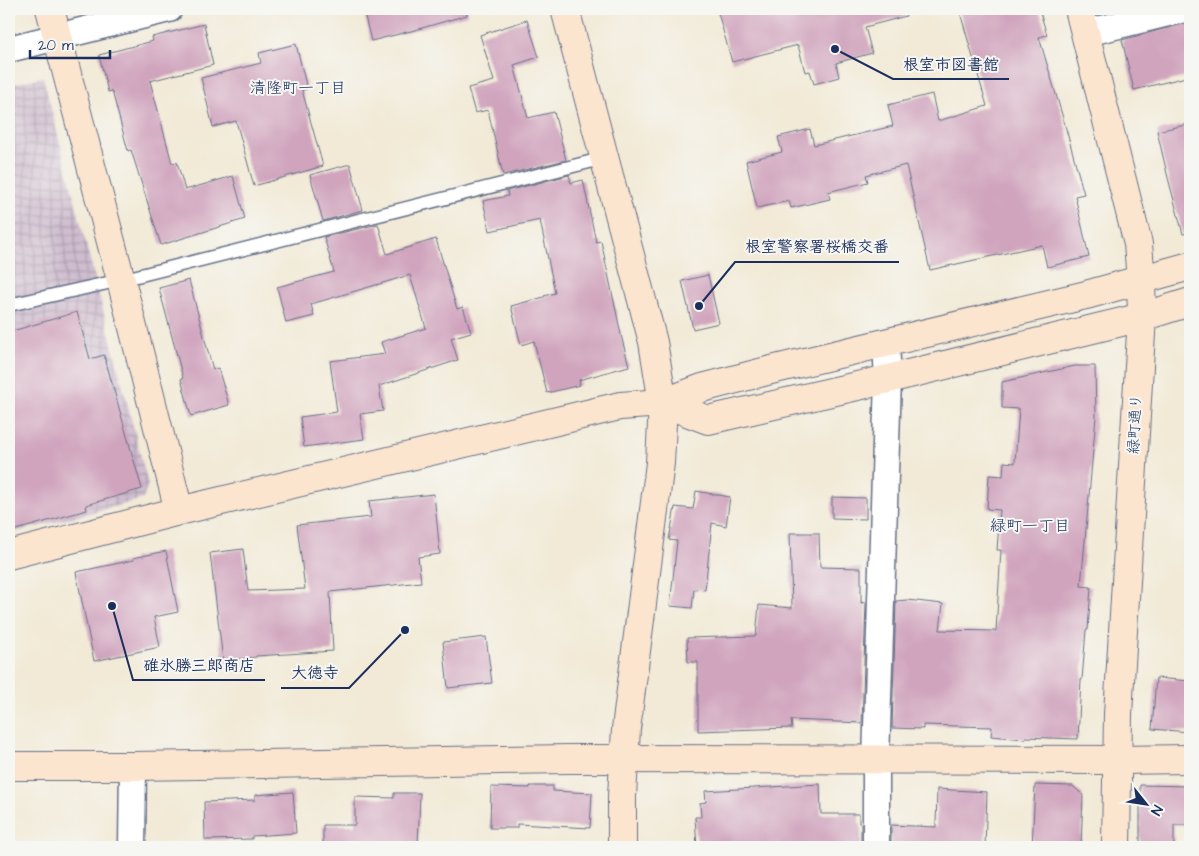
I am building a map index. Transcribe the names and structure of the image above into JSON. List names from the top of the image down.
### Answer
{
  "streets": {
    "street": ["緑町通り"]
  },
  "districts": ["清隆町一丁目", "緑町一丁目"],
  "places": [
    "根室市図書館",
    "根室警察署桜橋交番",
    "碓氷勝三郎商店",
    "大徳寺"
  ],
  "scale_bar": "20 m",
  "north": "bottom right"
}
